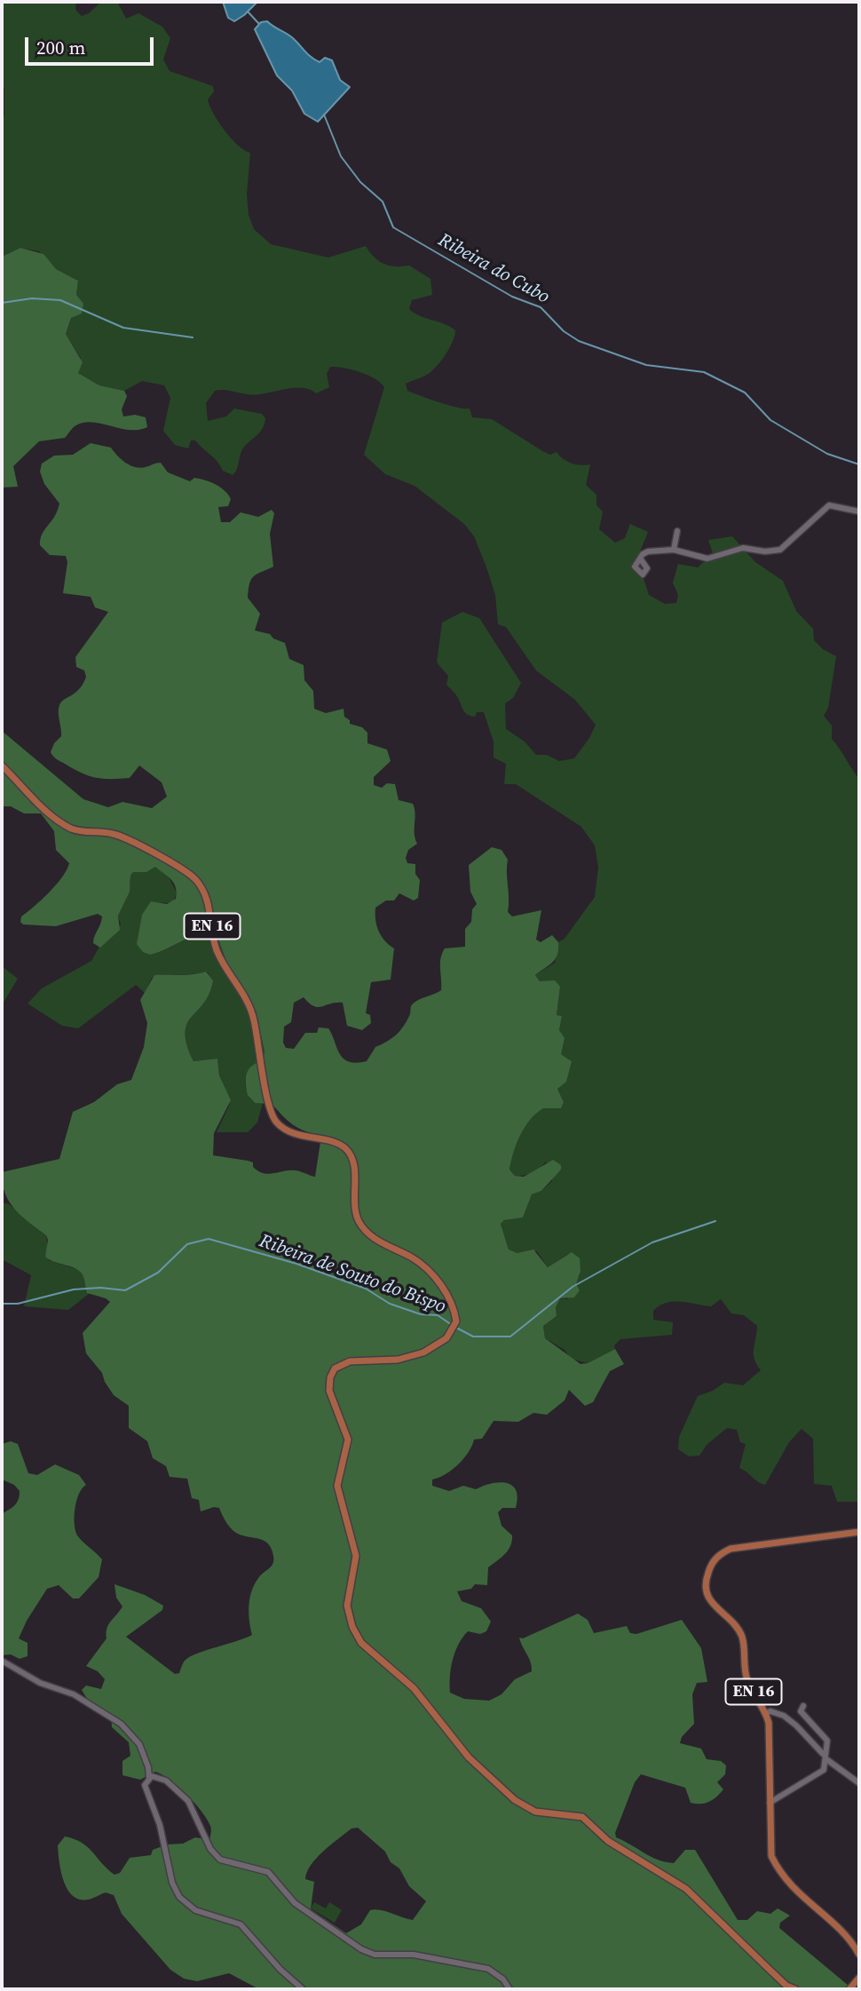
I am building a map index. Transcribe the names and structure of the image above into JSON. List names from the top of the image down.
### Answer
{
  "streets": {
    "main road": ["EN 16"]
  },
  "water": ["Ribeira do Cubo", "Ribeira de Souto do Bispo"],
  "scale_bar": "200 m"
}
